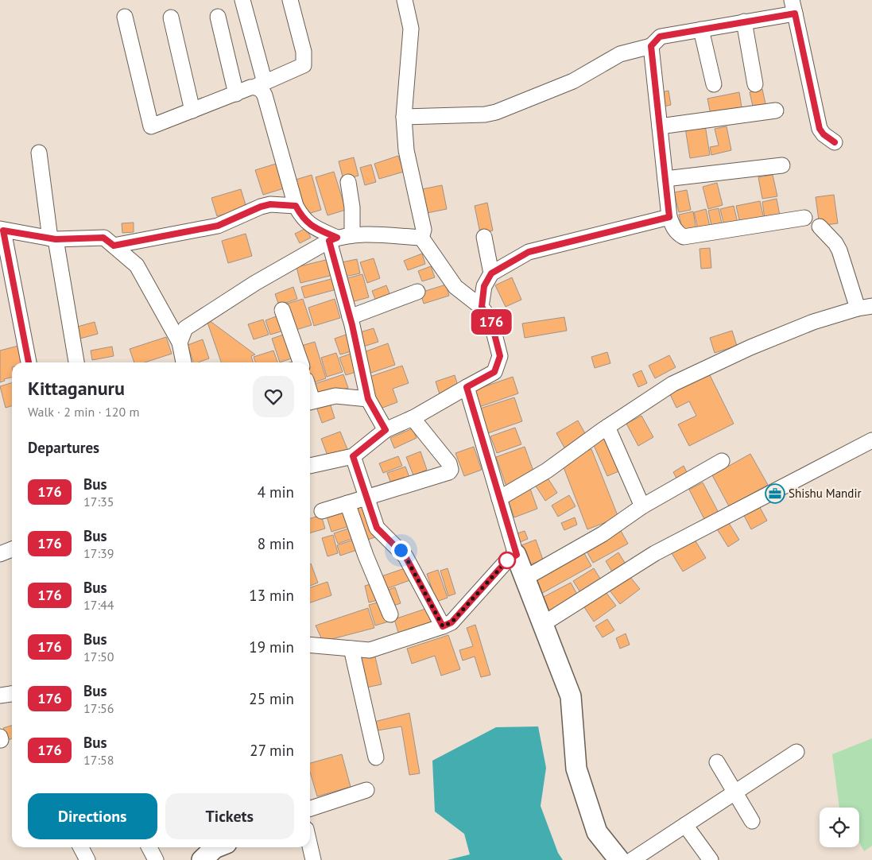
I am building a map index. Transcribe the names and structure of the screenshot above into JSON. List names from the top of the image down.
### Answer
{
  "places": {
    "office": ["Shishu Mandir"]
  },
  "lines": ["bus line 176"],
  "page": {
    "on_map": "176",
    "heading": [
      ["Kittaganuru", "Walk · 2 min · 120 m"],
      "Departures"
    ],
    "list": [
      {
        "mark": "176",
        "name": "Bus",
        "note": "17:35",
        "value": "4 min"
      },
      {
        "mark": "176",
        "name": "Bus",
        "note": "17:39",
        "value": "8 min"
      },
      {
        "mark": "176",
        "name": "Bus",
        "note": "17:44",
        "value": "13 min"
      },
      {
        "mark": "176",
        "name": "Bus",
        "note": "17:50",
        "value": "19 min"
      },
      {
        "mark": "176",
        "name": "Bus",
        "note": "17:56",
        "value": "25 min"
      },
      {
        "mark": "176",
        "name": "Bus",
        "note": "17:58",
        "value": "27 min"
      }
    ],
    "buttons": ["Directions", "Tickets"]
  }
}
